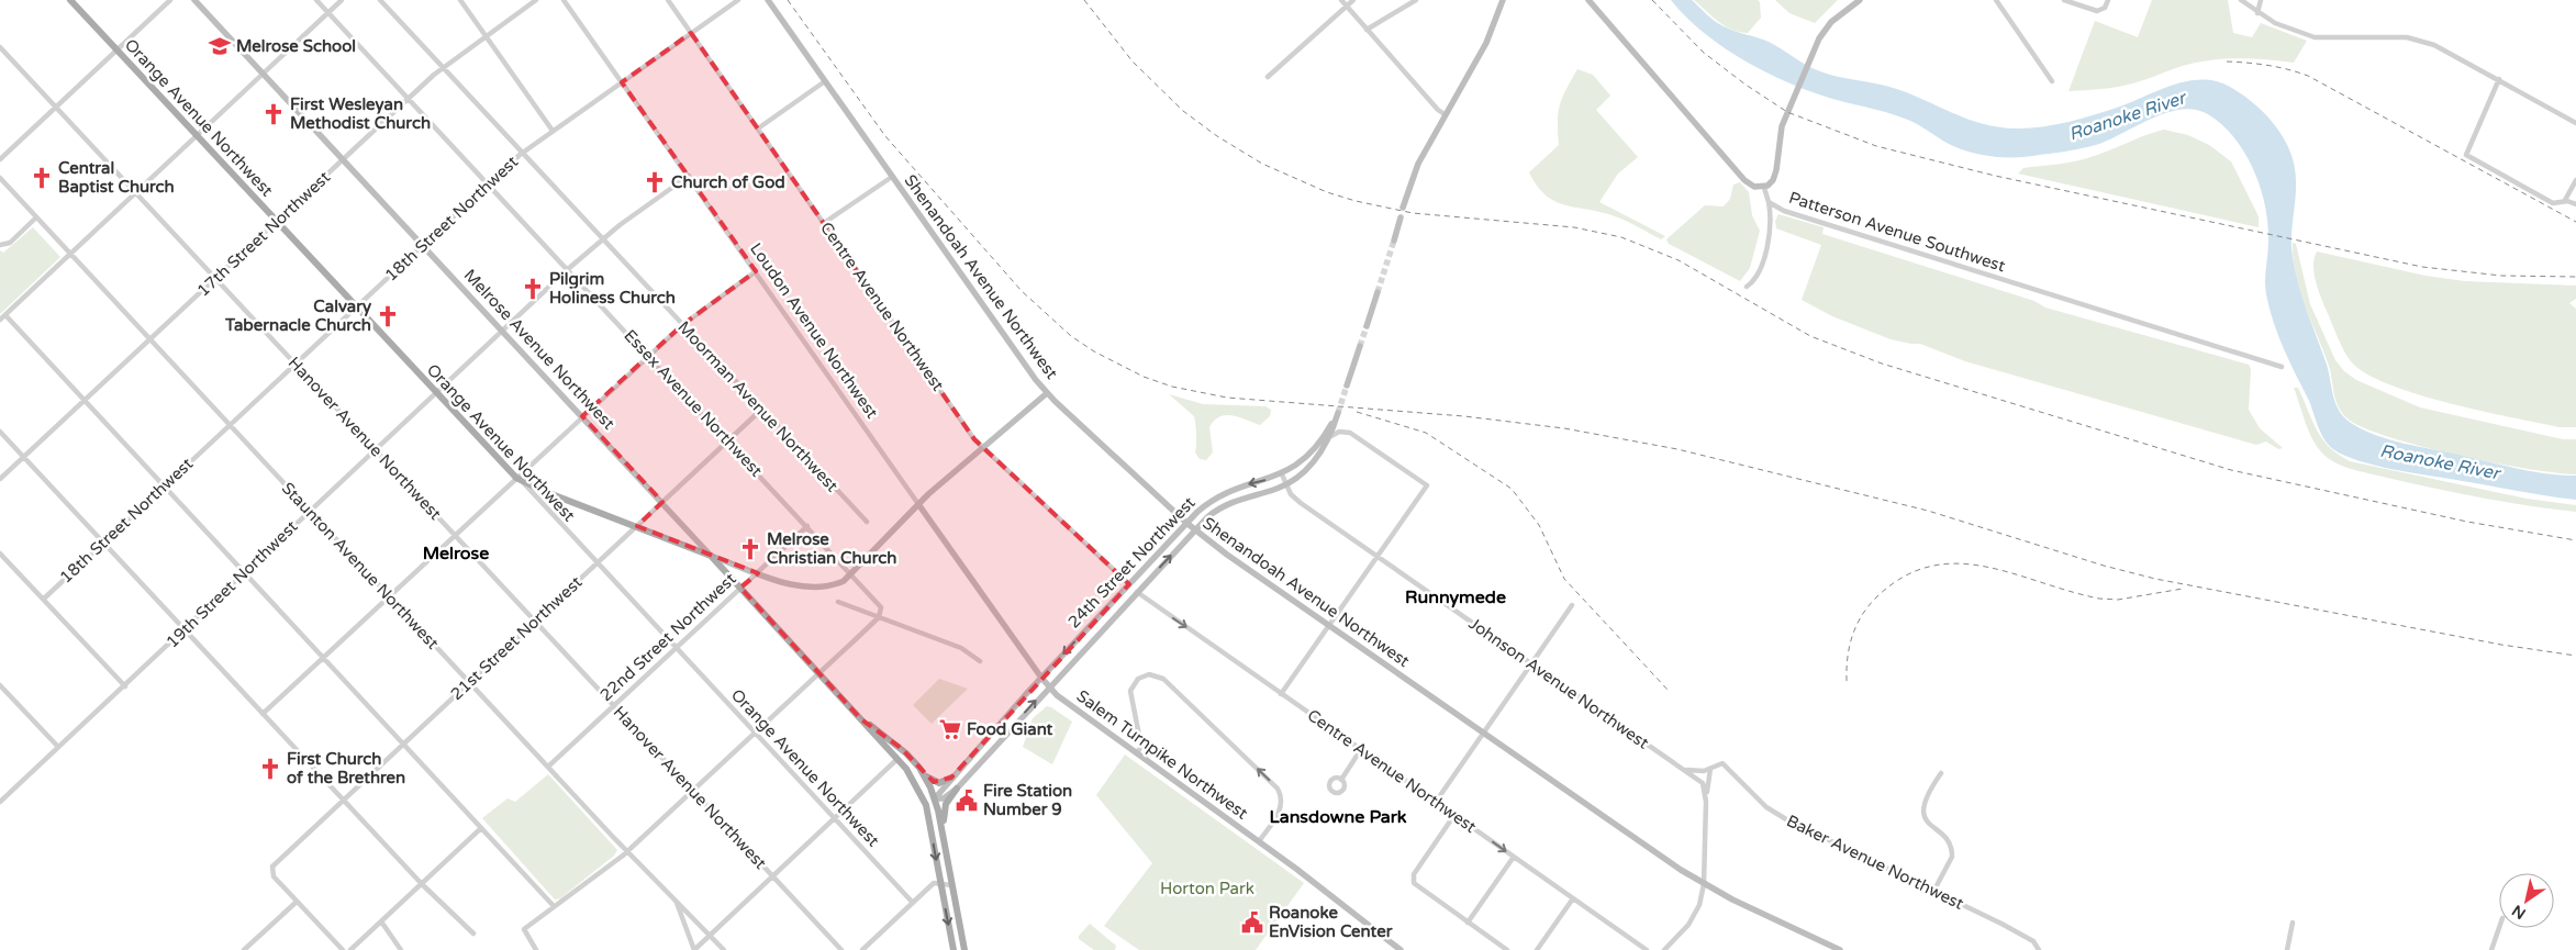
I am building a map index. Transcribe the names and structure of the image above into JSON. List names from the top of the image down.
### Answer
{
  "streets": {
    "main road": ["Orange Avenue Northwest", "Melrose Avenue Northwest"],
    "street": [
      "18th Street Northwest",
      "Patterson Avenue Southwest",
      "17th Street Northwest",
      "Shenandoah Avenue Northwest",
      "Centre Avenue Northwest",
      "Loudon Avenue Northwest",
      "Essex Avenue Northwest",
      "Moorman Avenue Northwest",
      "Hanover Avenue Northwest",
      "24th Street Northwest",
      "Staunton Avenue Northwest",
      "19th Street Northwest",
      "22nd Street Northwest",
      "21st Street Northwest",
      "Johnson Avenue Northwest",
      "Salem Turnpike Northwest",
      "Baker Avenue Northwest"
    ]
  },
  "crossings": [
    ["Orange Avenue Northwest", "18th Street Northwest"],
    ["Orange Avenue Northwest", "17th Street Northwest"],
    ["Orange Avenue Northwest", "19th Street Northwest"],
    ["Orange Avenue Northwest", "22nd Street Northwest"],
    ["Orange Avenue Northwest", "21st Street Northwest"],
    ["18th Street Northwest", "Centre Avenue Northwest"],
    ["18th Street Northwest", "Loudon Avenue Northwest"],
    ["18th Street Northwest", "Melrose Avenue Northwest"],
    ["18th Street Northwest", "Essex Avenue Northwest"],
    ["18th Street Northwest", "Moorman Avenue Northwest"],
    ["18th Street Northwest", "Hanover Avenue Northwest"],
    ["18th Street Northwest", "Staunton Avenue Northwest"],
    ["17th Street Northwest", "Melrose Avenue Northwest"],
    ["17th Street Northwest", "Essex Avenue Northwest"],
    ["17th Street Northwest", "Moorman Avenue Northwest"],
    ["17th Street Northwest", "Hanover Avenue Northwest"],
    ["17th Street Northwest", "Staunton Avenue Northwest"],
    ["Shenandoah Avenue Northwest", "24th Street Northwest"],
    ["Centre Avenue Northwest", "24th Street Northwest"],
    ["Loudon Avenue Northwest", "24th Street Northwest"],
    ["Loudon Avenue Northwest", "19th Street Northwest"],
    ["Loudon Avenue Northwest", "Salem Turnpike Northwest"],
    ["Melrose Avenue Northwest", "24th Street Northwest"],
    ["Melrose Avenue Northwest", "19th Street Northwest"],
    ["Melrose Avenue Northwest", "22nd Street Northwest"],
    ["Melrose Avenue Northwest", "21st Street Northwest"],
    ["Essex Avenue Northwest", "19th Street Northwest"],
    ["Essex Avenue Northwest", "22nd Street Northwest"],
    ["Essex Avenue Northwest", "21st Street Northwest"],
    ["Moorman Avenue Northwest", "19th Street Northwest"],
    ["Moorman Avenue Northwest", "21st Street Northwest"],
    ["Hanover Avenue Northwest", "19th Street Northwest"],
    ["Hanover Avenue Northwest", "22nd Street Northwest"],
    ["Hanover Avenue Northwest", "21st Street Northwest"],
    ["24th Street Northwest", "Johnson Avenue Northwest"],
    ["24th Street Northwest", "Salem Turnpike Northwest"],
    ["Staunton Avenue Northwest", "19th Street Northwest"],
    ["Staunton Avenue Northwest", "22nd Street Northwest"],
    ["Staunton Avenue Northwest", "21st Street Northwest"]
  ],
  "districts": ["Melrose", "Runnymede", "Lansdowne Park"],
  "water": ["Roanoke River"],
  "parks": ["Horton Park"],
  "places": {
    "school or university": ["Melrose School"],
    "church": [
      "First Wesleyan Methodist Church",
      "Central Baptist Church",
      "Church of God",
      "Pilgrim Holiness Church",
      "Calvary Tabernacle Church",
      "Melrose Christian Church",
      "First Church of the Brethren"
    ],
    "supermarket": ["Food Giant"],
    "public building": ["Fire Station Number 9", "Roanoke EnVision Center"]
  },
  "north": "bottom left"
}
